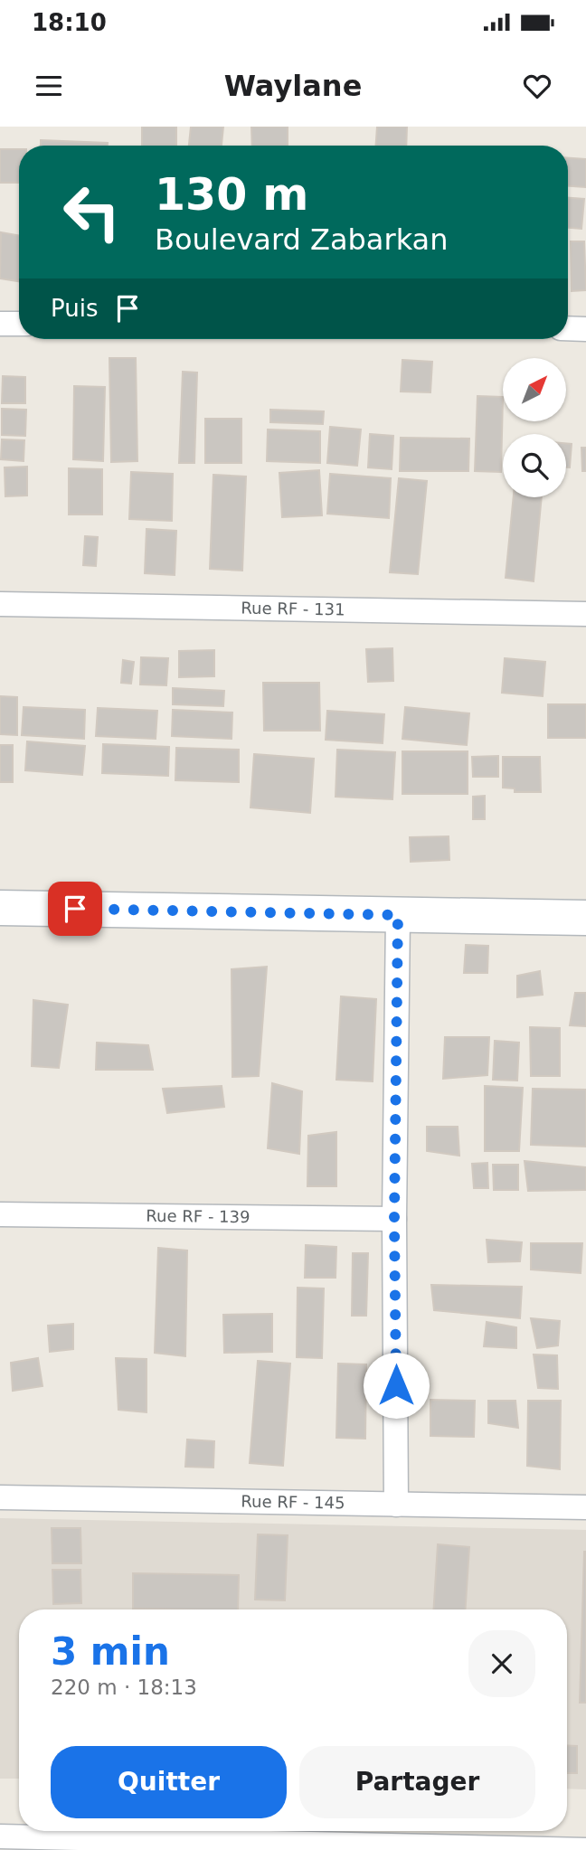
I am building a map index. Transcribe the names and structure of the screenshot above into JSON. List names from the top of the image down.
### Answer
{
  "streets": {
    "street": ["Rue RF - 131", "Rue RF - 139", "Rue RF - 145"]
  },
  "north": "top right",
  "page": {
    "status": "18:10",
    "header": "Waylane",
    "turn": ["130 m", "Boulevard Zabarkan"],
    "then": "Puis",
    "heading": ["3 min", "220 m · 18:13"],
    "buttons": ["Quitter", "Partager"]
  }
}
